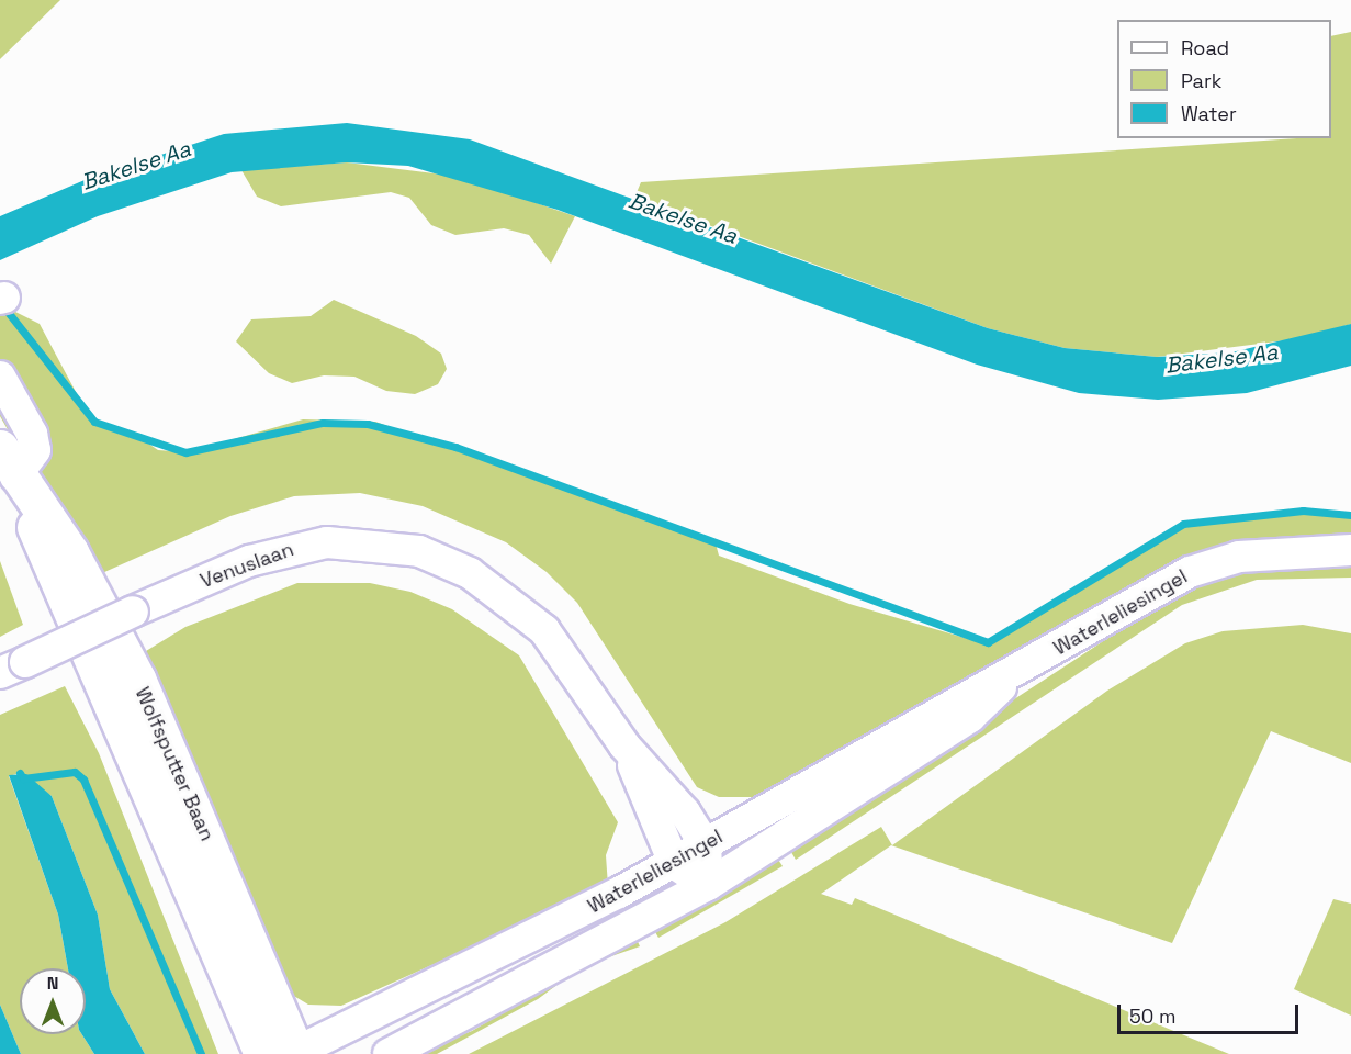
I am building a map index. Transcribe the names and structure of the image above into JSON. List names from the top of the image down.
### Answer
{
  "streets": {
    "main road": ["Wolfsputter Baan"],
    "street": ["Venuslaan", "Waterleliesingel"]
  },
  "crossings": [
    ["Venuslaan", "Waterleliesingel"],
    ["Waterleliesingel", "Wolfsputter Baan"]
  ],
  "water": ["Bakelse Aa"],
  "legend": ["Road", "Park", "Water"],
  "scale_bar": "50 m",
  "north": "top"
}
